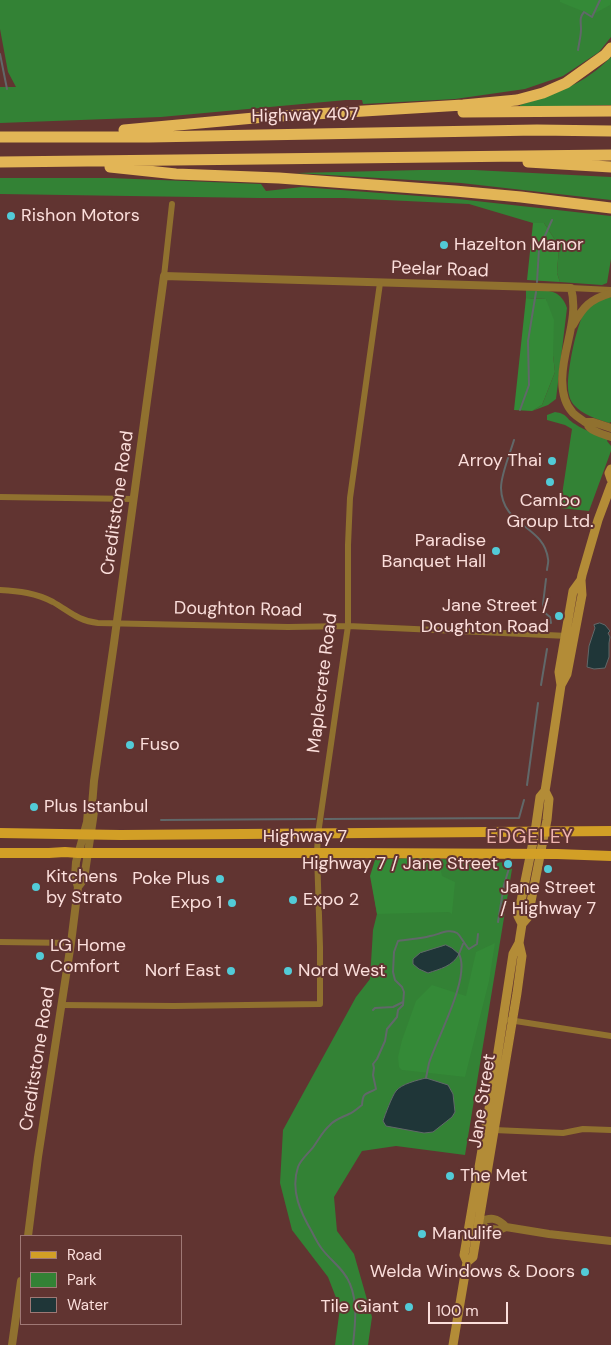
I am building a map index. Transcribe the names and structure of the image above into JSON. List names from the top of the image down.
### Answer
{
  "streets": {
    "highway": ["Highway 407"],
    "main road": ["Highway 7", "Jane Street"],
    "street": [
      "Peelar Road",
      "Creditstone Road",
      "Doughton Road",
      "Maplecrete Road"
    ]
  },
  "crossings": [
    ["Peelar Road", "Creditstone Road"],
    ["Peelar Road", "Maplecrete Road"],
    ["Creditstone Road", "Doughton Road"],
    ["Creditstone Road", "Maplecrete Road"],
    ["Creditstone Road", "Highway 7"],
    ["Doughton Road", "Maplecrete Road"],
    ["Doughton Road", "Jane Street"],
    ["Maplecrete Road", "Highway 7"],
    ["Highway 7", "Jane Street"]
  ],
  "districts": ["EDGELEY"],
  "places": [
    "Rishon Motors",
    "Hazelton Manor",
    "Arroy Thai",
    "Cambo Group Ltd.",
    "Paradise Banquet Hall",
    "Jane Street / Doughton Road",
    "Fuso",
    "Plus Istanbul",
    "Highway 7 / Jane Street",
    "Jane Street / Highway 7",
    "Poke Plus",
    "Kitchens by Strato",
    "Expo 2",
    "Expo 1",
    "LG Home Comfort",
    "Norf East",
    "Nord West",
    "The Met",
    "Manulife",
    "Welda Windows & Doors",
    "Tile Giant"
  ],
  "legend": ["Road", "Park", "Water"],
  "scale_bar": "100 m"
}
